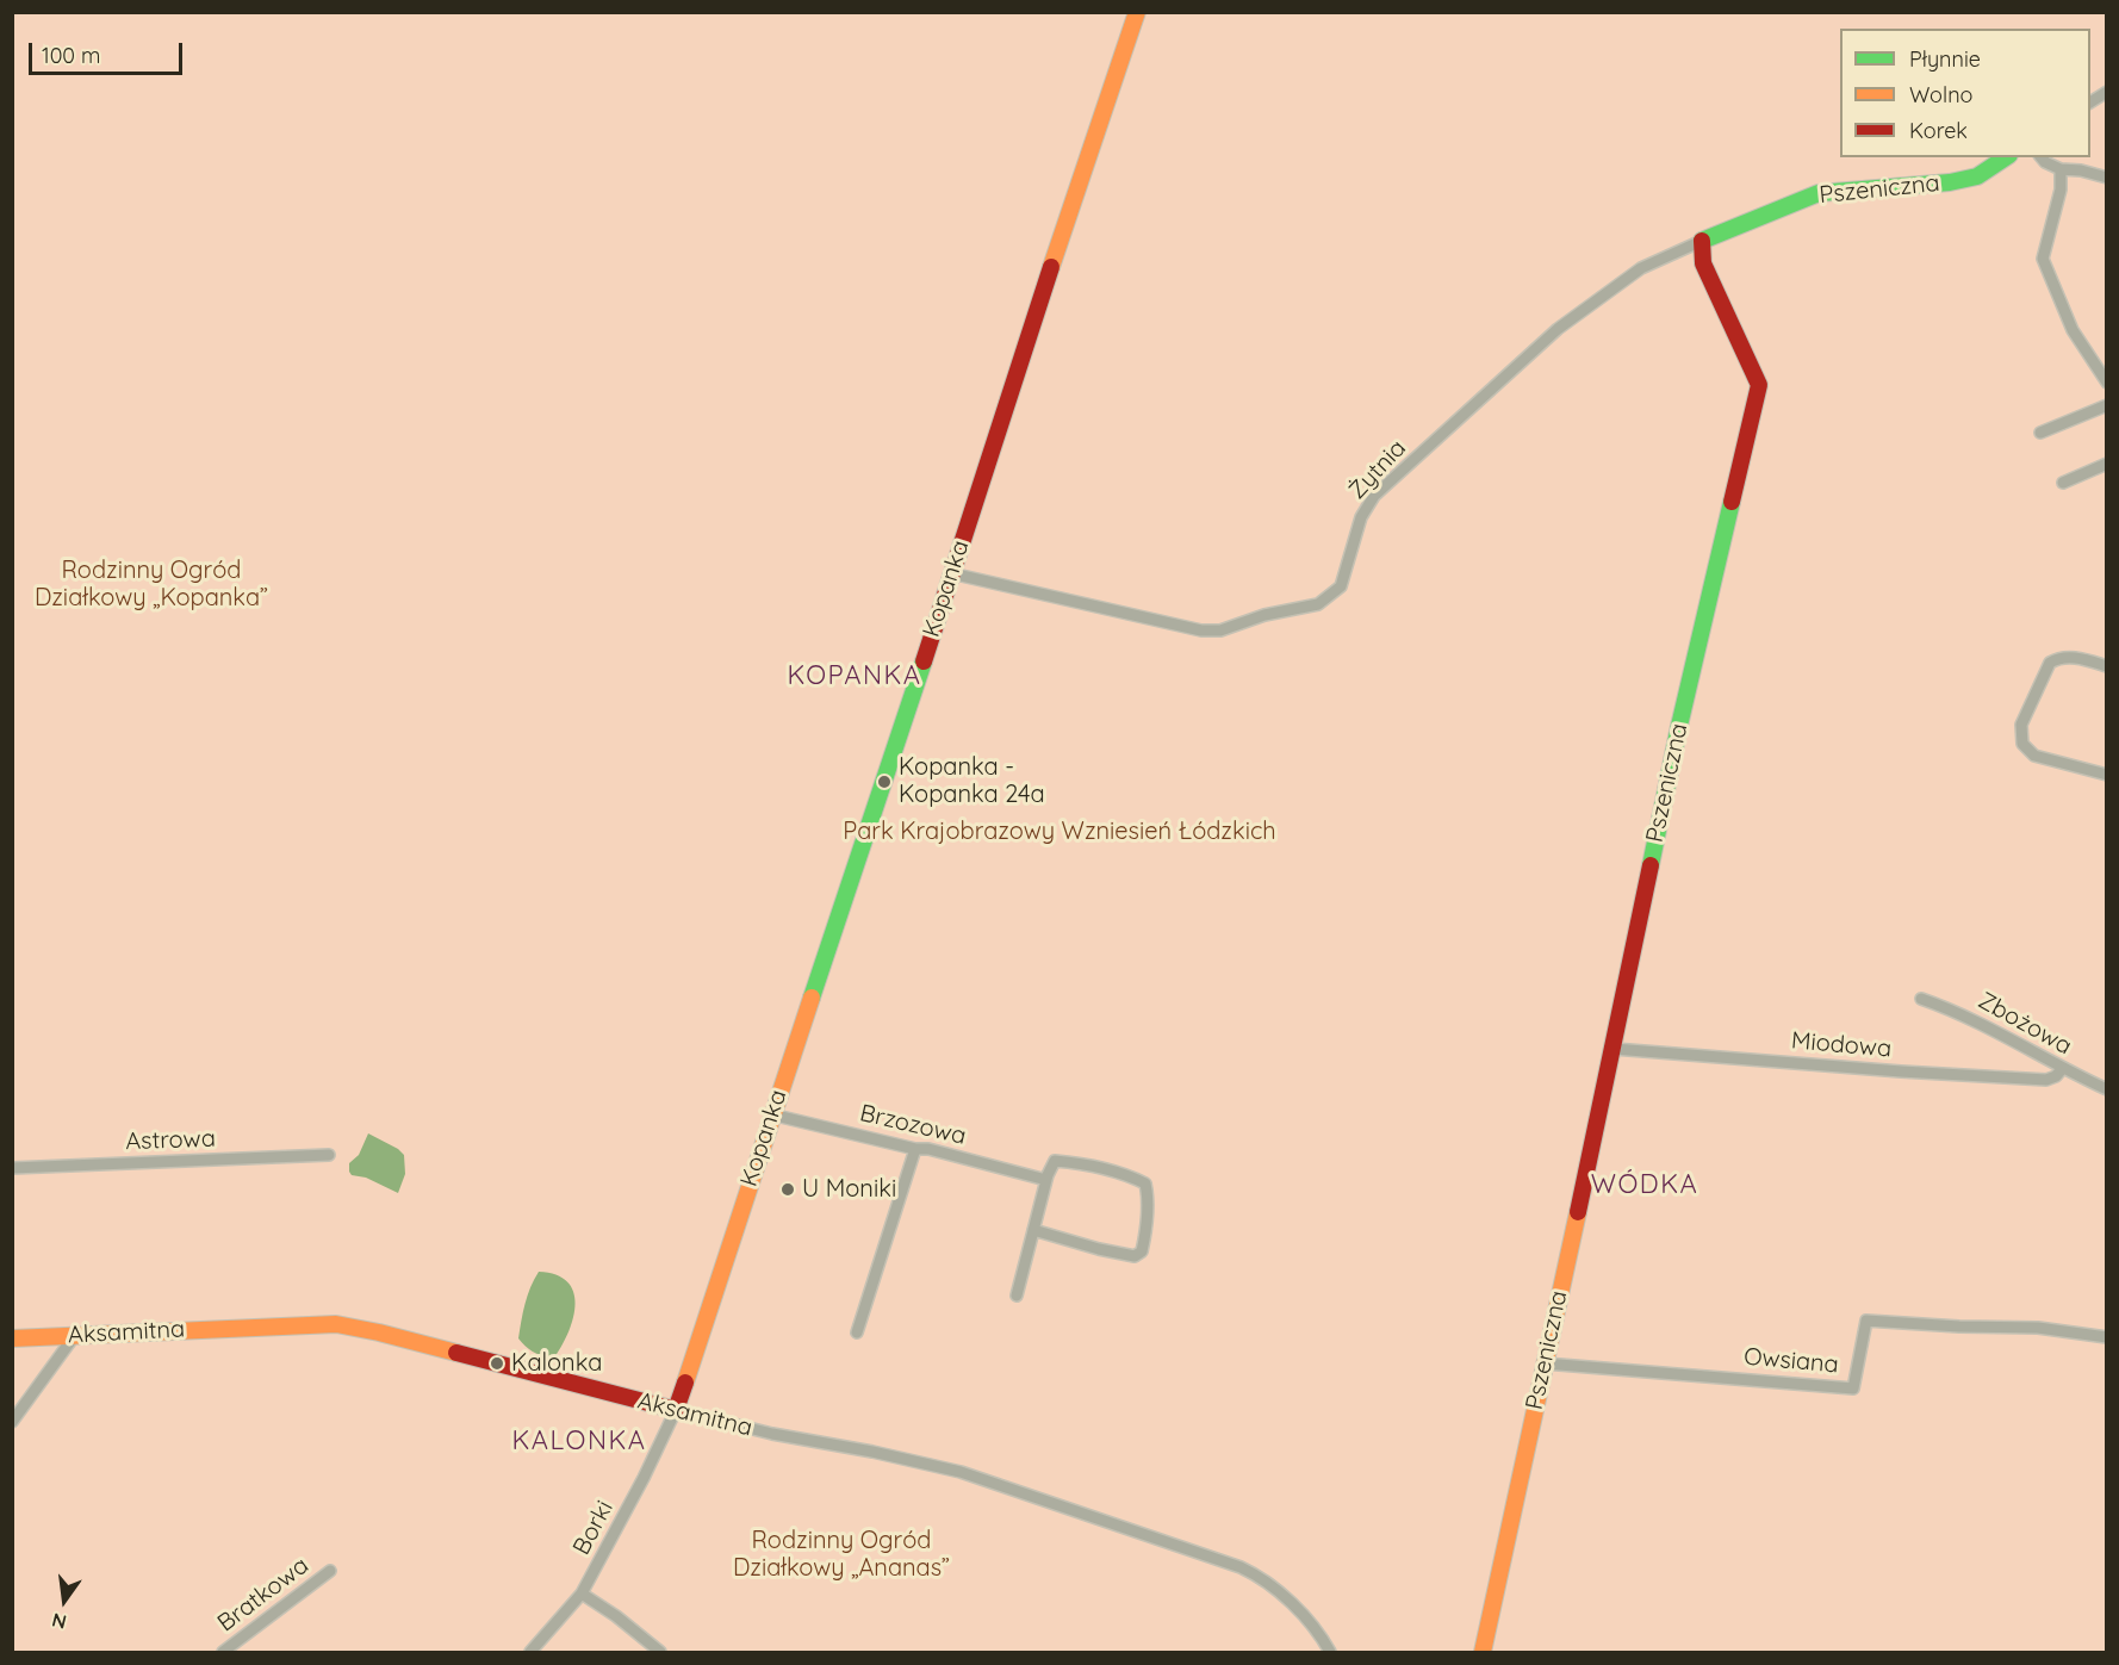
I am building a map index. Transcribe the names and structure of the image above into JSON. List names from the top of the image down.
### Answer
{
  "streets": {
    "street": [
      "Pszeniczna",
      "Żytnia",
      "Kopanka",
      "Zbożowa",
      "Miodowa",
      "Brzozowa",
      "Astrowa",
      "Aksamitna",
      "Owsiana",
      "Borki",
      "Bratkowa"
    ]
  },
  "crossings": [
    ["Pszeniczna", "Żytnia"],
    ["Pszeniczna", "Miodowa"],
    ["Pszeniczna", "Owsiana"],
    ["Żytnia", "Kopanka"],
    ["Kopanka", "Brzozowa"],
    ["Kopanka", "Aksamitna"],
    ["Kopanka", "Borki"],
    ["Zbożowa", "Miodowa"],
    ["Aksamitna", "Borki"]
  ],
  "districts": ["KOPANKA", "WÓDKA", "KALONKA"],
  "parks": ["Rodzinny Ogród Działkowy „Kopanka”", "Park Krajobrazowy Wzniesień Łódzkich", "Rodzinny Ogród Działkowy „Ananas”"],
  "places": ["Kopanka - Kopanka 24a", "U Moniki", "Kalonka"],
  "legend": ["Płynnie", "Wolno", "Korek"],
  "scale_bar": "100 m",
  "north": "bottom"
}
